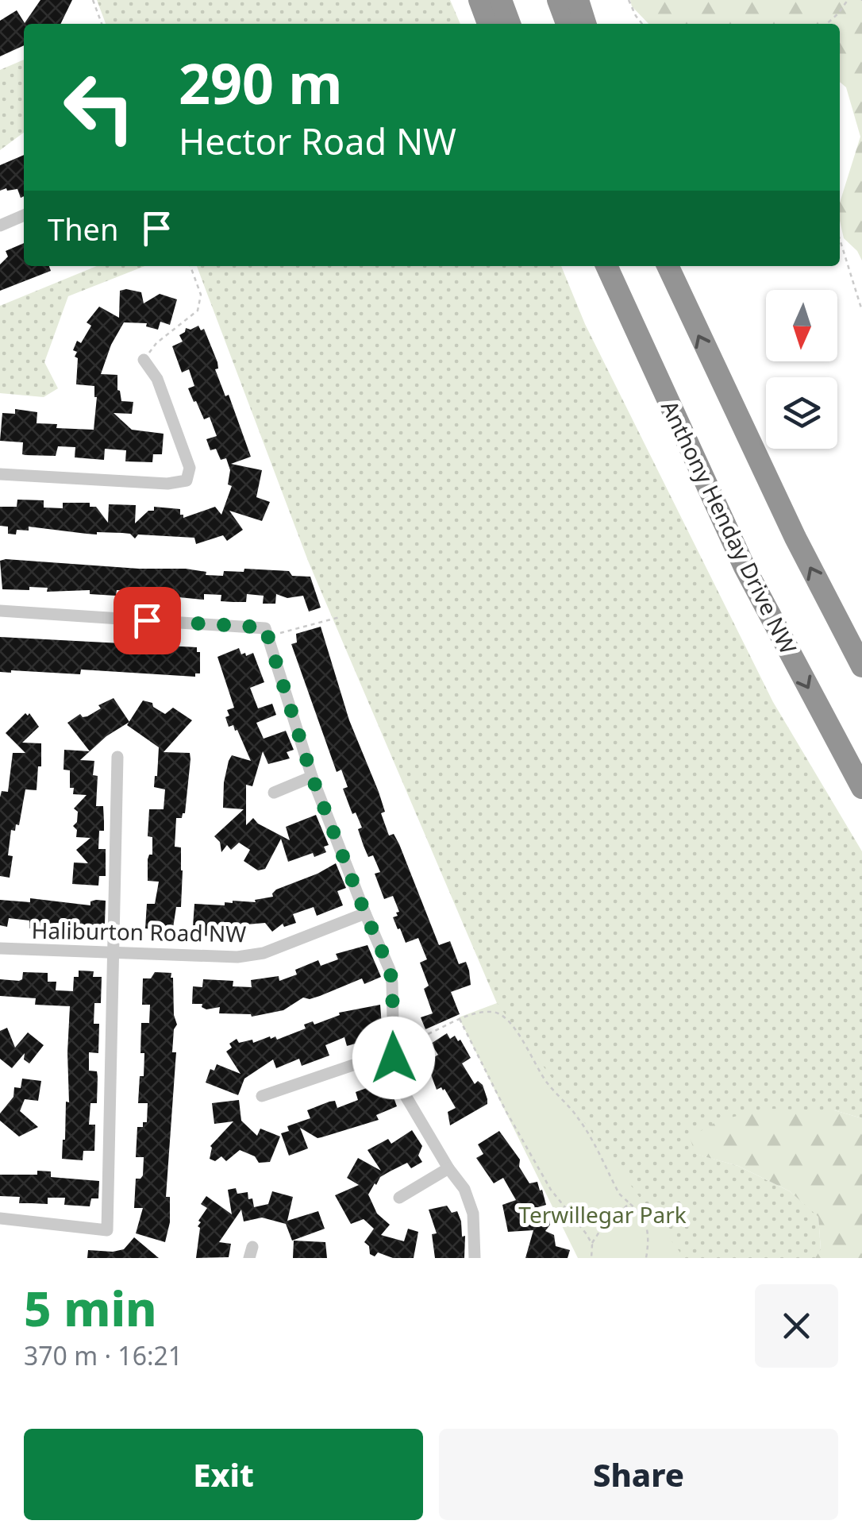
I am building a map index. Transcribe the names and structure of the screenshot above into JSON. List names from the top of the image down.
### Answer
{
  "streets": {
    "highway": ["Anthony Henday Drive NW"],
    "street": ["Haliburton Road NW"]
  },
  "parks": ["Terwillegar Park"],
  "north": "bottom",
  "page": {
    "turn": ["290 m", "Hector Road NW"],
    "then": "Then",
    "heading": ["5 min", "370 m · 16:21"],
    "buttons": ["Exit", "Share"]
  }
}
